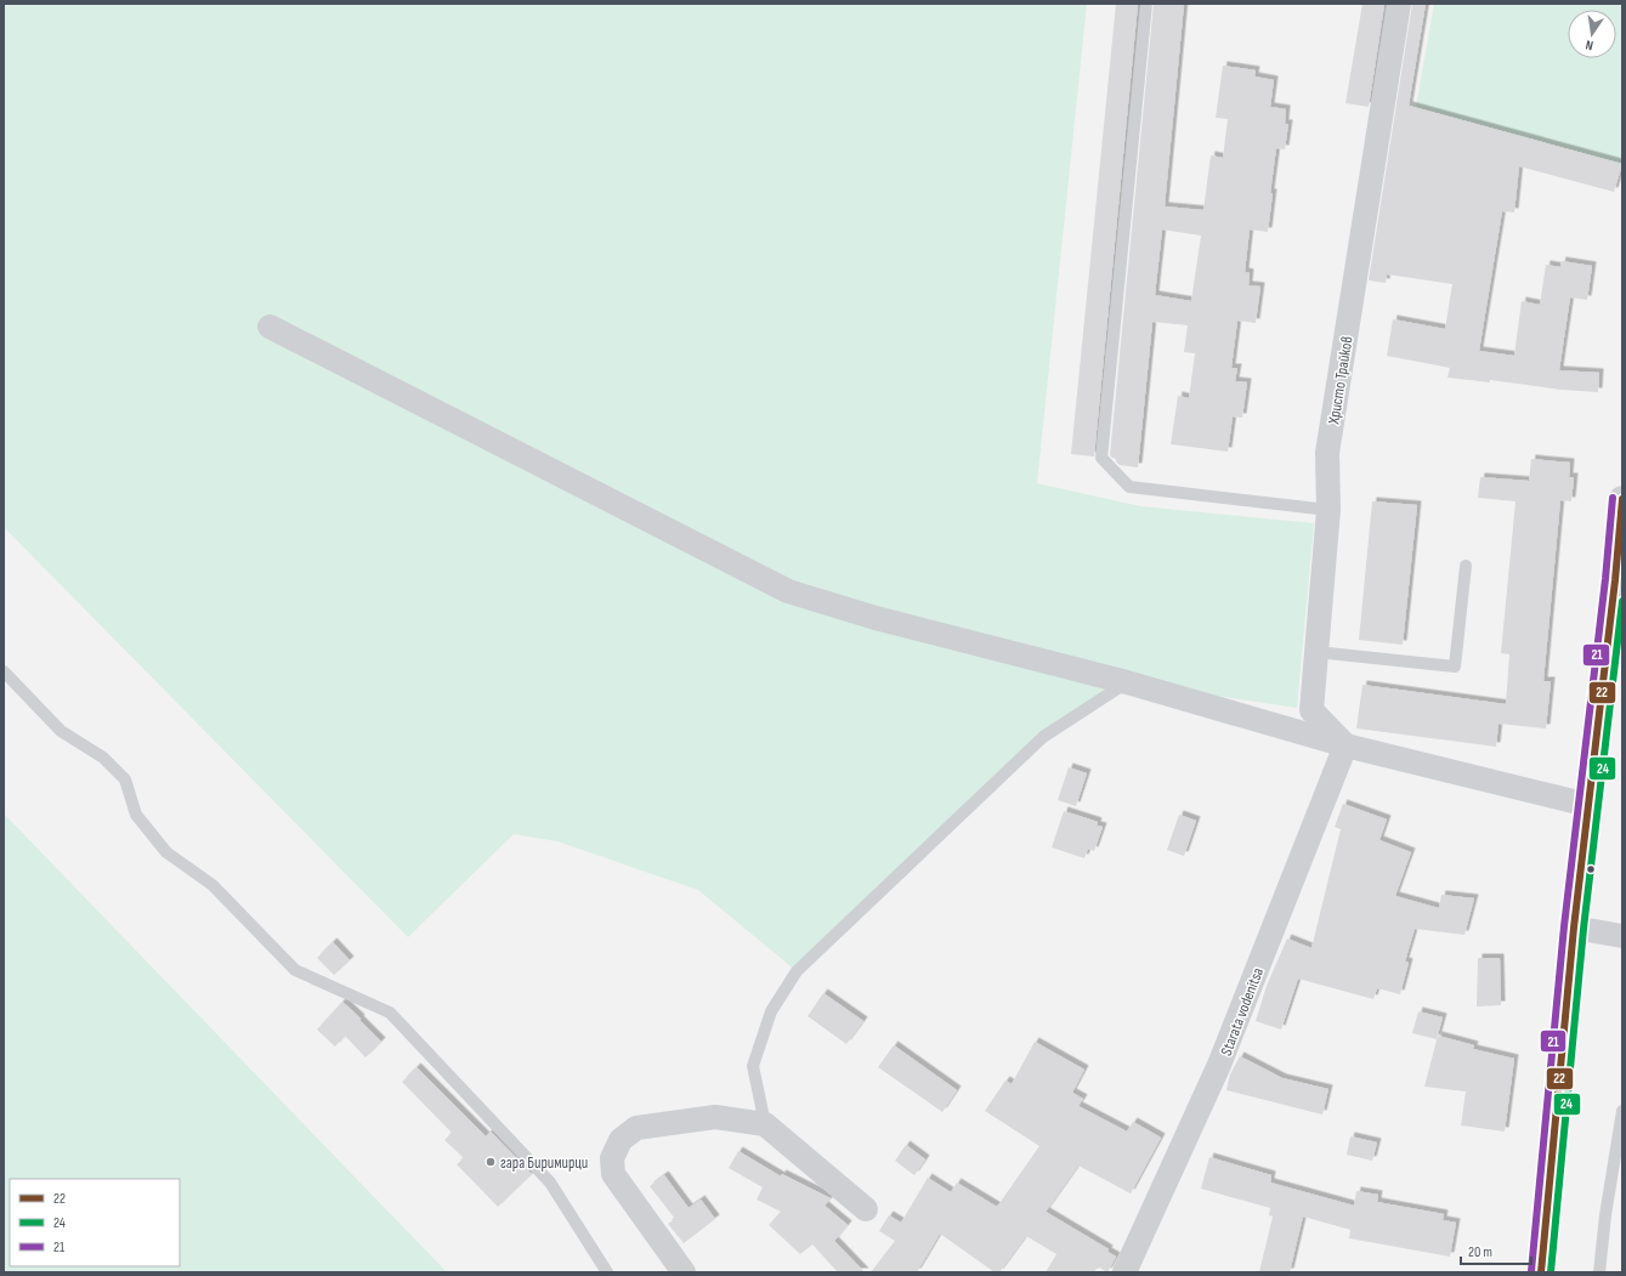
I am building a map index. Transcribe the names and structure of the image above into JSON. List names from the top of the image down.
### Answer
{
  "streets": {
    "street": ["Христо Трайков", "Starata vodenitsa"]
  },
  "crossings": [
    ["Христо Трайков", "Starata vodenitsa"]
  ],
  "places": ["гара Биримирци"],
  "lines": ["transit line 21", "transit line 22", "transit line 24"],
  "legend": ["22", "24", "21"],
  "scale_bar": "20 m",
  "north": "bottom"
}
